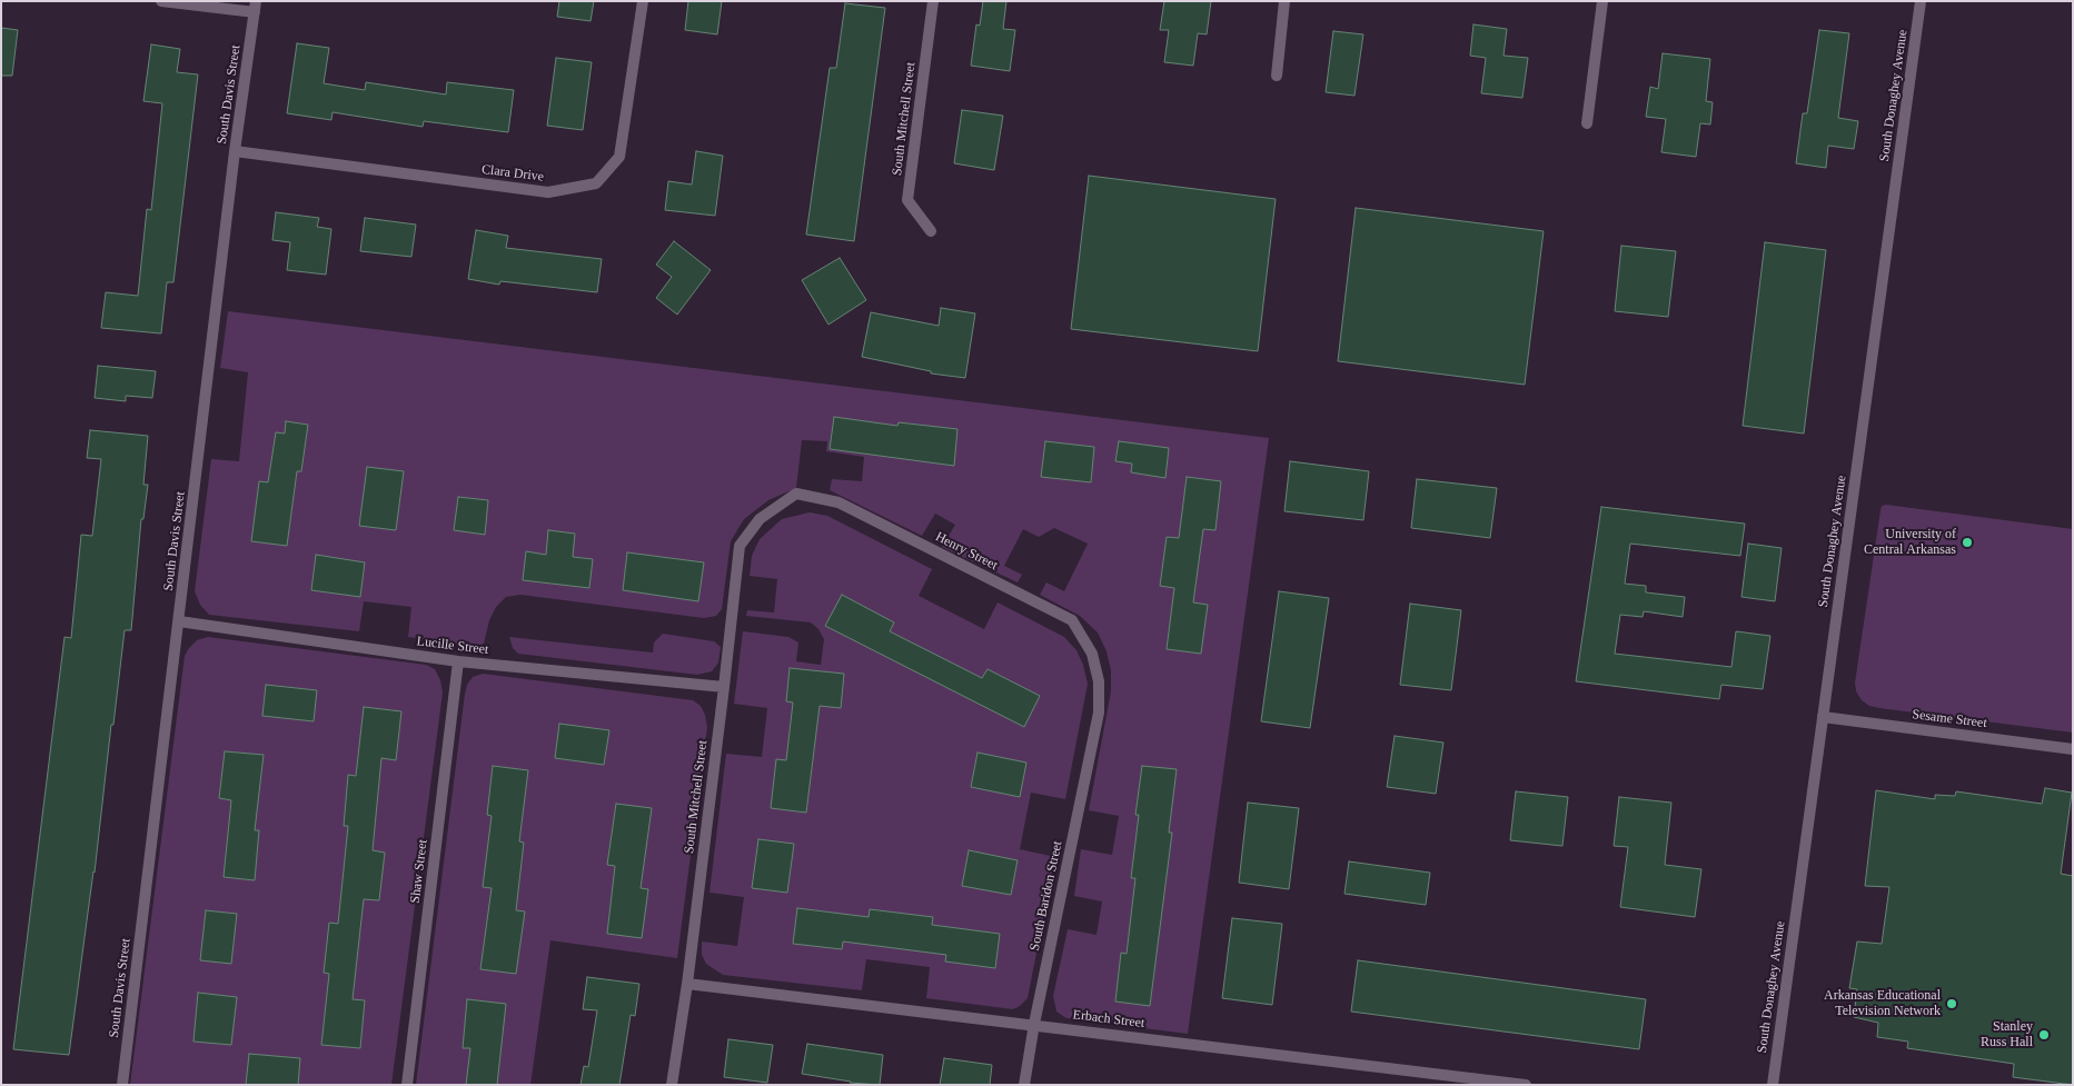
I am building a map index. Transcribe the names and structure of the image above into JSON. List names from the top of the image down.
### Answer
{
  "streets": {
    "street": [
      "South Davis Street",
      "South Donaghey Avenue",
      "South Mitchell Street",
      "Clara Drive",
      "Henry Street",
      "Lucille Street",
      "Sesame Street",
      "Shaw Street",
      "South Baridon Street",
      "Erbach Street"
    ]
  },
  "crossings": [
    ["South Davis Street", "Clara Drive"],
    ["South Davis Street", "Lucille Street"],
    ["South Donaghey Avenue", "Sesame Street"],
    ["South Mitchell Street", "Henry Street"],
    ["South Mitchell Street", "Lucille Street"],
    ["South Mitchell Street", "Erbach Street"],
    ["Henry Street", "South Baridon Street"],
    ["Lucille Street", "Shaw Street"],
    ["South Baridon Street", "Erbach Street"]
  ],
  "places": ["University of Central Arkansas", "Arkansas Educational Television Network", "Stanley Russ Hall"]
}
